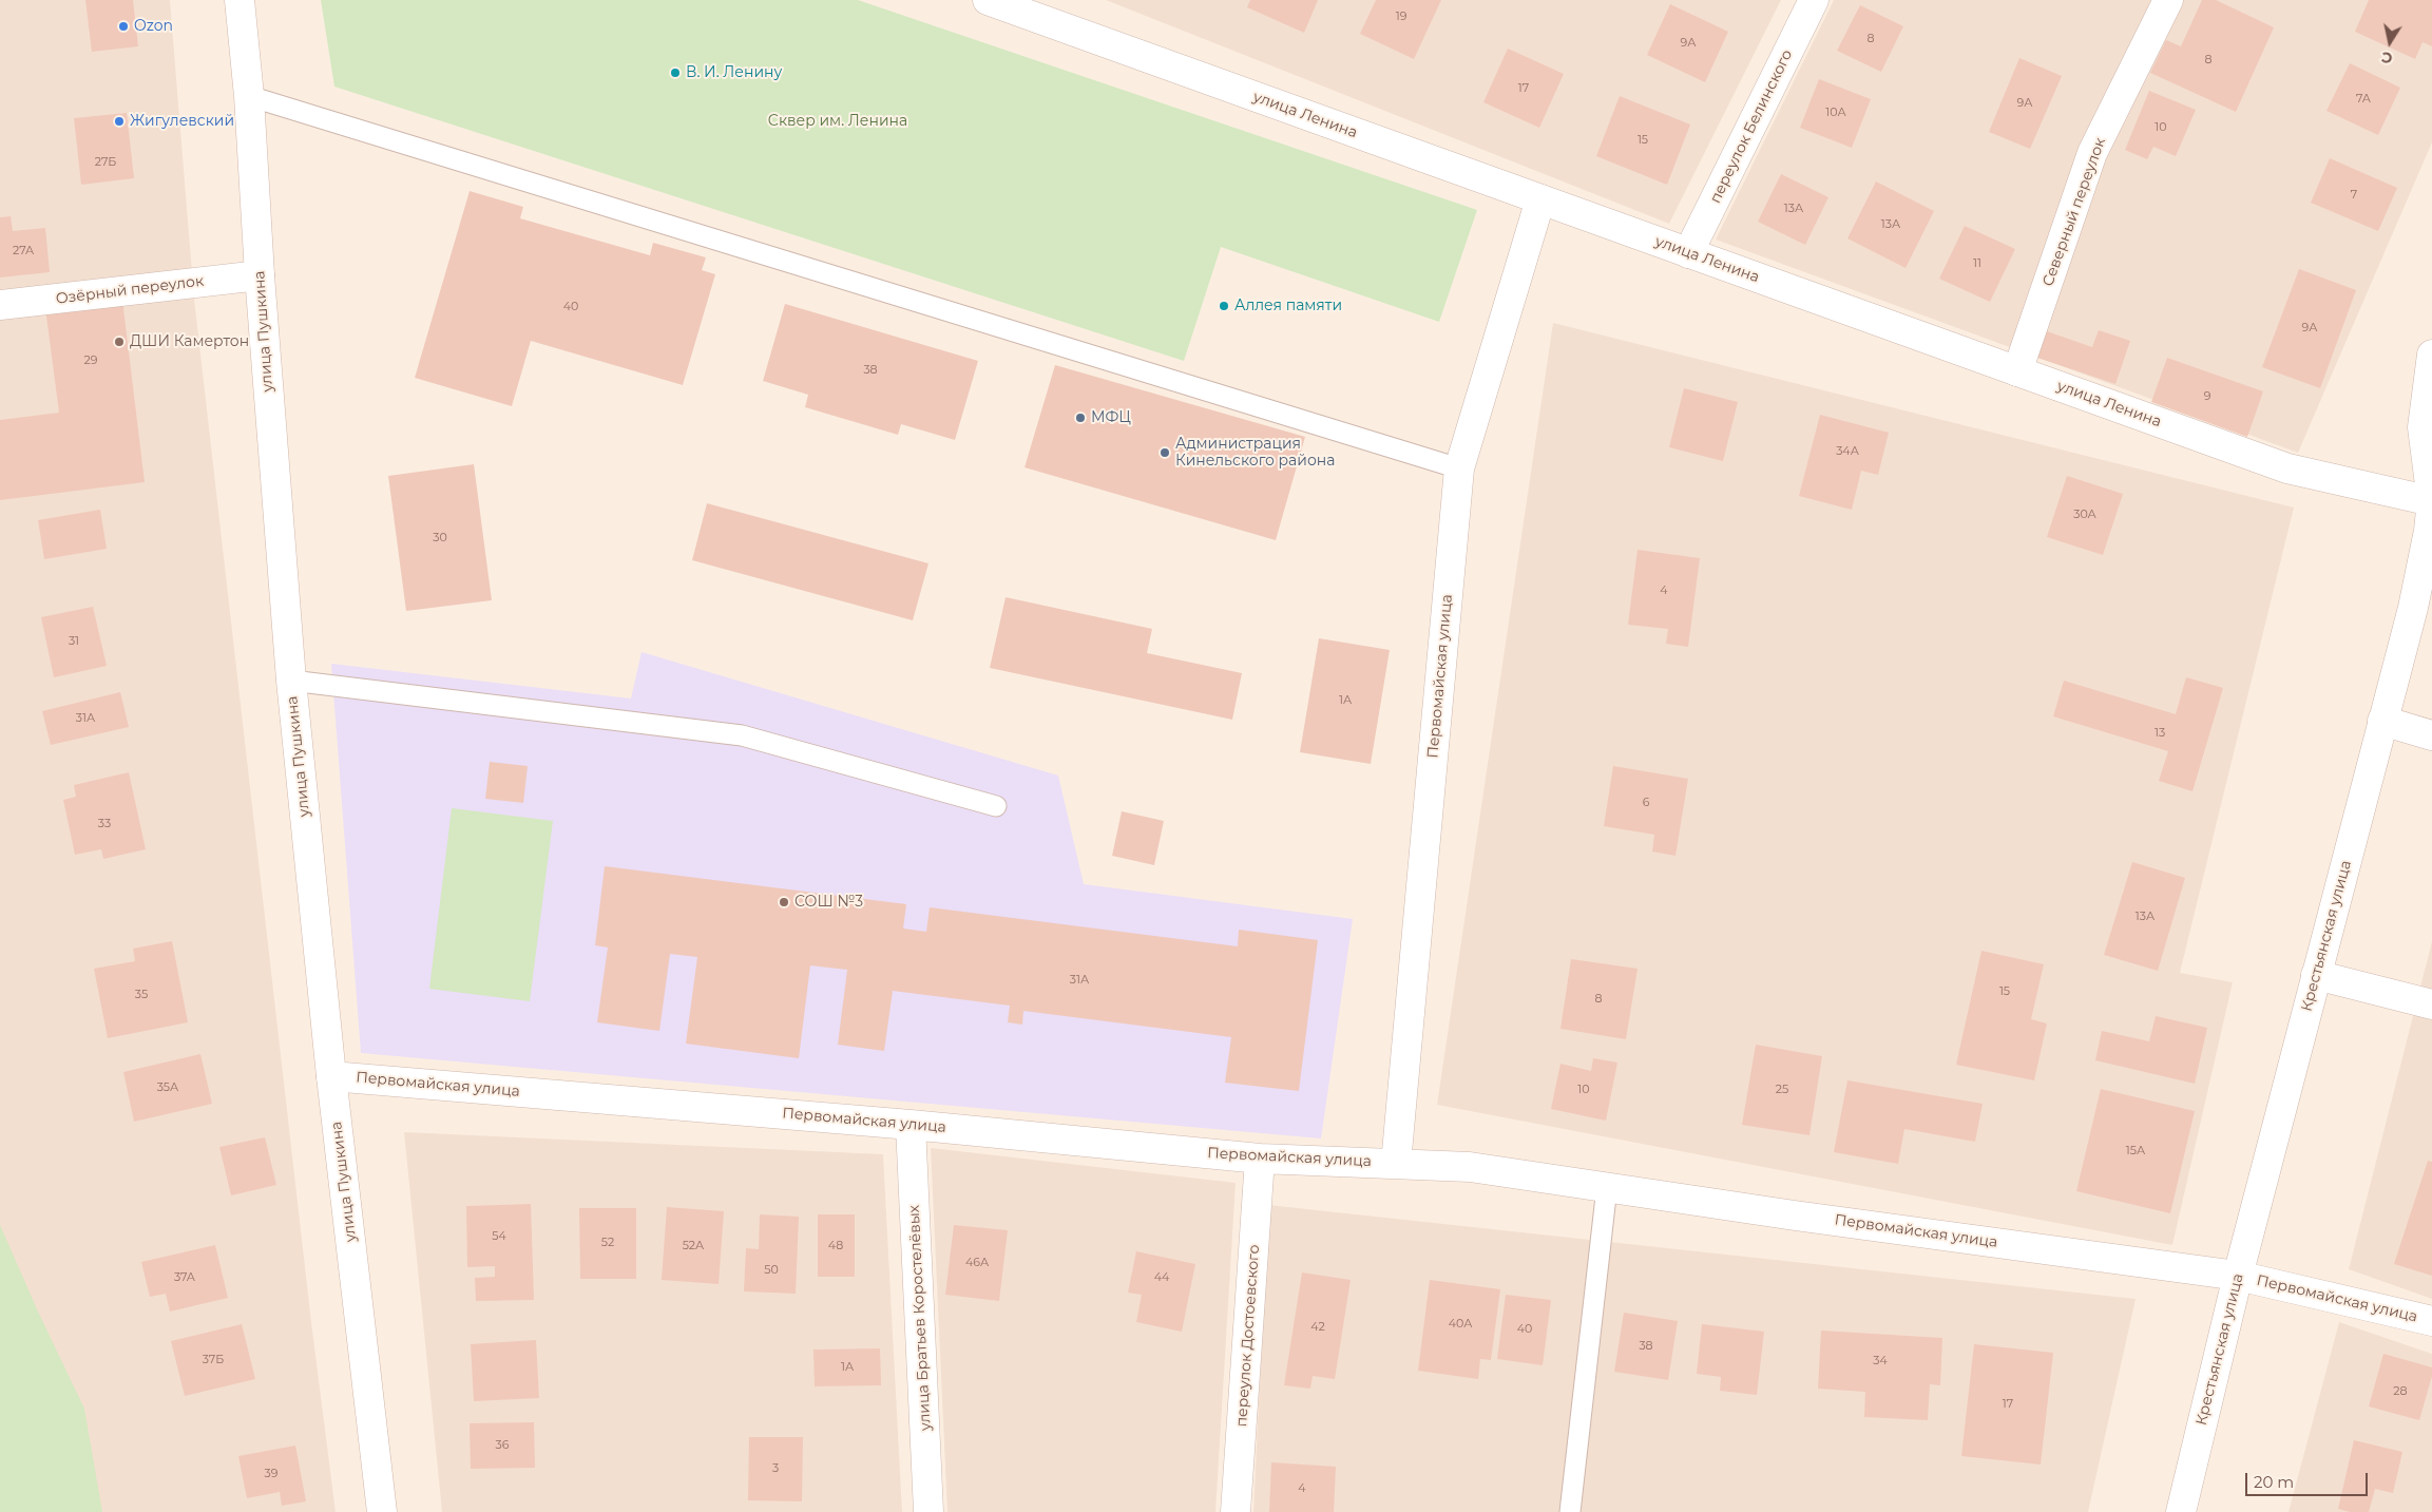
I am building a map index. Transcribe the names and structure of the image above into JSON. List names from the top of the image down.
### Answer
{
  "streets": {
    "street": [
      "улица Ленина",
      "переулок Белинского",
      "Северный переулок",
      "Озёрный переулок",
      "улица Пушкина",
      "Первомайская улица",
      "Крестьянская улица",
      "улица Братьев Коростелёвых",
      "переулок Достоевского"
    ]
  },
  "crossings": [
    ["улица Ленина", "переулок Белинского"],
    ["улица Ленина", "Северный переулок"],
    ["улица Ленина", "Первомайская улица"],
    ["улица Ленина", "Крестьянская улица"],
    ["Озёрный переулок", "улица Пушкина"],
    ["улица Пушкина", "Первомайская улица"],
    ["Первомайская улица", "Крестьянская улица"],
    ["Первомайская улица", "улица Братьев Коростелёвых"],
    ["Первомайская улица", "переулок Достоевского"]
  ],
  "parks": ["Сквер им. Ленина"],
  "places": [
    "Ozon",
    "В. И. Ленину",
    "Жигулевский",
    "Аллея памяти",
    "ДШИ Камертон",
    "МФЦ",
    "Администрация Кинельского района",
    "СОШ №3"
  ],
  "house_numbers": [
    "19",
    "8",
    "9А",
    "8",
    "17",
    "7А",
    "9А",
    "10А",
    "10",
    "15",
    "27Б",
    "7",
    "13А",
    "13А",
    "27А",
    "11",
    "40",
    "9А",
    "29",
    "38",
    "9",
    "34А",
    "30А",
    "30",
    "4",
    "31",
    "1А",
    "31А",
    "13",
    "6",
    "33",
    "13А",
    "31А",
    "15",
    "35",
    "8",
    "35А",
    "10",
    "25",
    "15А",
    "54",
    "52",
    "52А",
    "48",
    "46А",
    "50",
    "37А",
    "44",
    "40А",
    "42",
    "40",
    "38",
    "37Б",
    "34",
    "1А",
    "28",
    "17",
    "36",
    "3",
    "39",
    "4"
  ],
  "scale_bar": "20 m",
  "north": "bottom"
}
